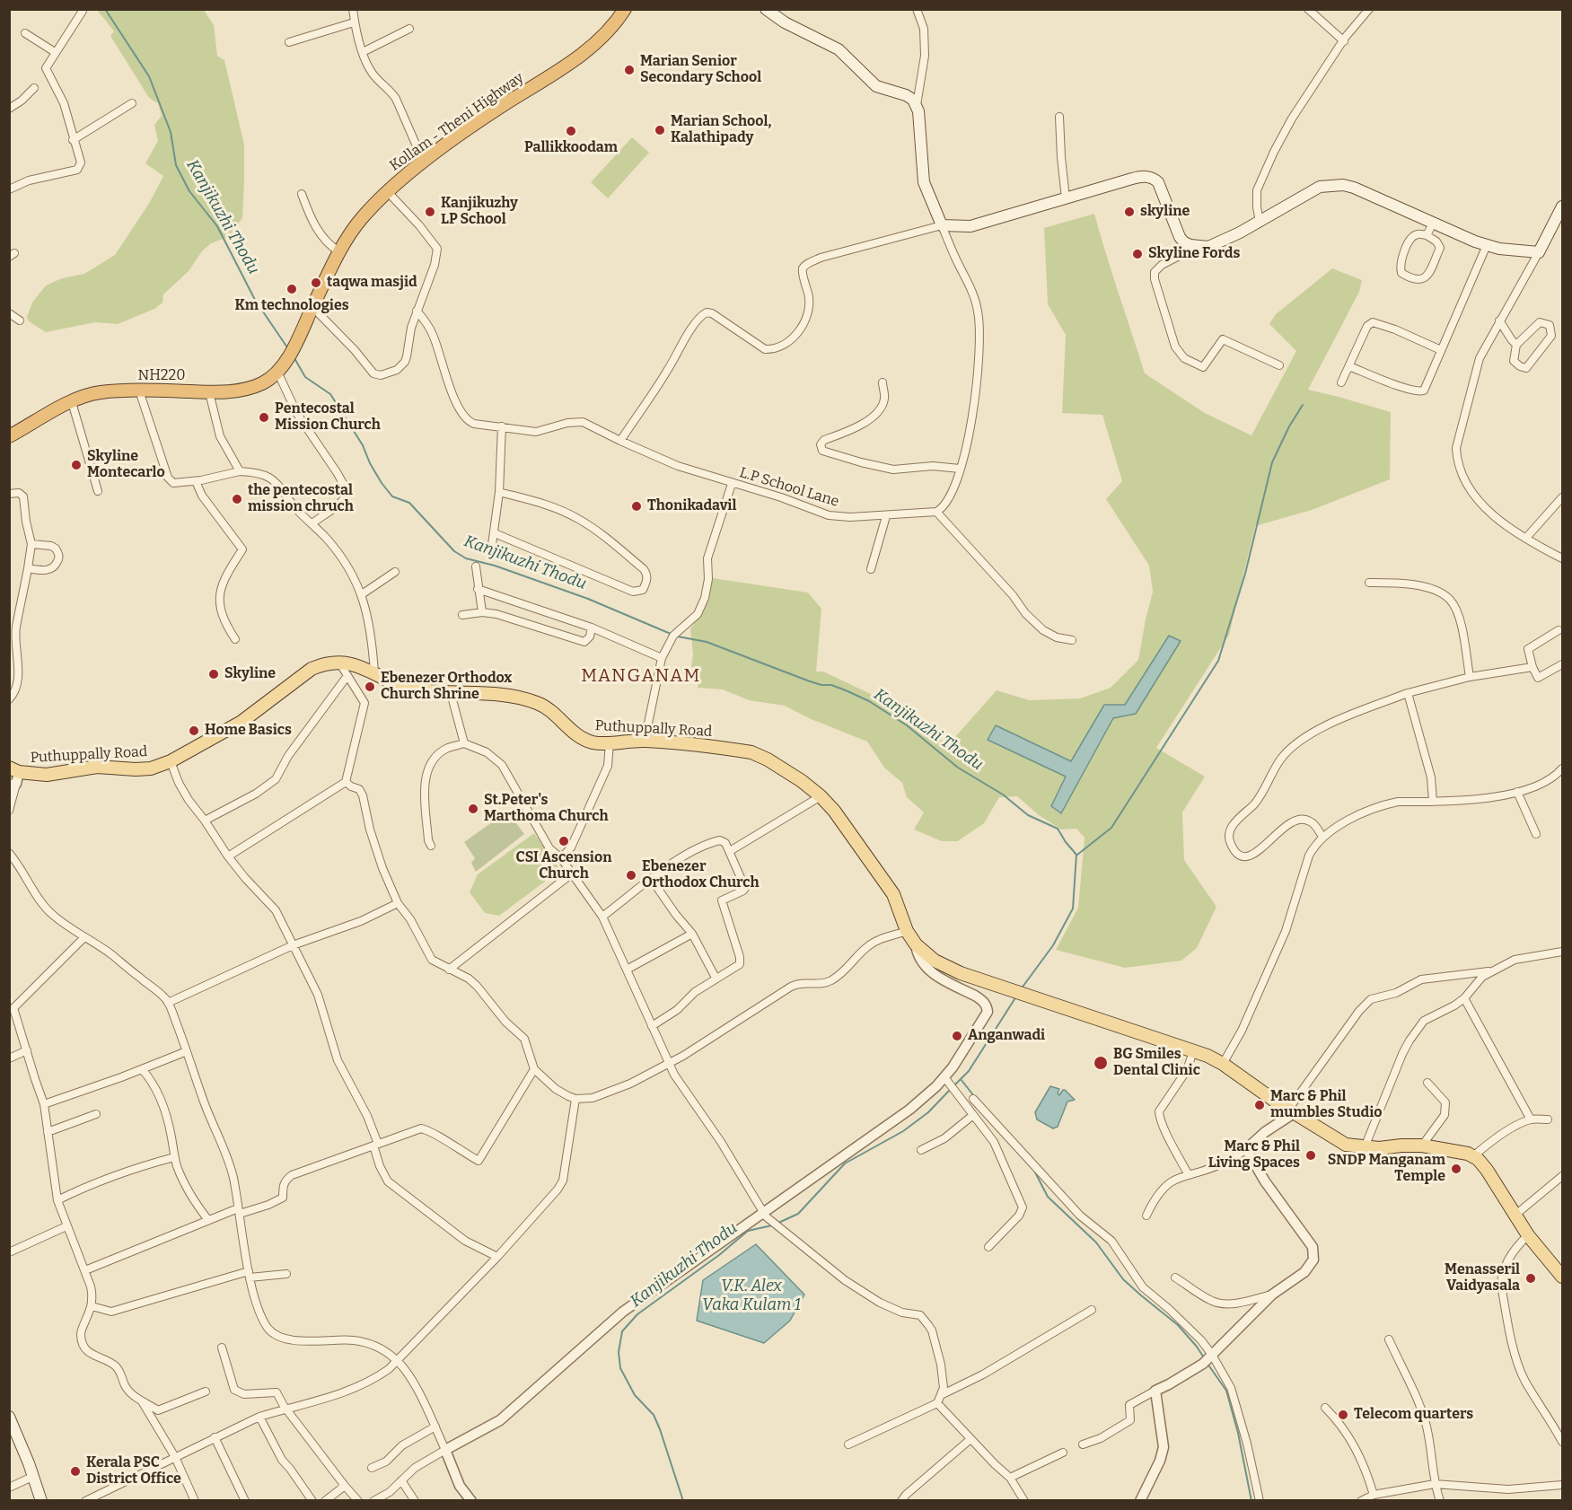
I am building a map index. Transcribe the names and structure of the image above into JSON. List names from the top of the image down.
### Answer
{
  "streets": {
    "highway": ["Kollam - Theni Highway", "NH220"],
    "main road": ["Puthuppally Road"],
    "street": ["L.P School Lane"]
  },
  "crossings": [
    ["Kollam - Theni Highway", "NH220"]
  ],
  "districts": ["MANGANAM"],
  "water": ["Kanjikuzhi Thodu", "V.K. Alex Vaka Kulam 1"],
  "places": [
    "Marian Senior Secondary School",
    "Marian School, Kalathipady",
    "Pallikkoodam",
    "Kanjikuzhy LP School",
    "skyline",
    "Skyline Fords",
    "taqwa masjid",
    "Km technologies",
    "Pentecostal Mission Church",
    "Skyline Montecarlo",
    "the pentecostal mission chruch",
    "Thonikadavil",
    "Skyline",
    "Ebenezer Orthodox Church Shrine",
    "Home Basics",
    "St.Peter's Marthoma Church",
    "CSI Ascension Church",
    "Ebenezer Orthodox Church",
    "Anganwadi",
    "BG Smiles Dental Clinic",
    "Marc & Phil mumbles Studio",
    "Marc & Phil Living Spaces",
    "SNDP Manganam Temple",
    "Menasseril Vaidyasala",
    "Telecom quarters",
    "Kerala PSC District Office"
  ]
}
